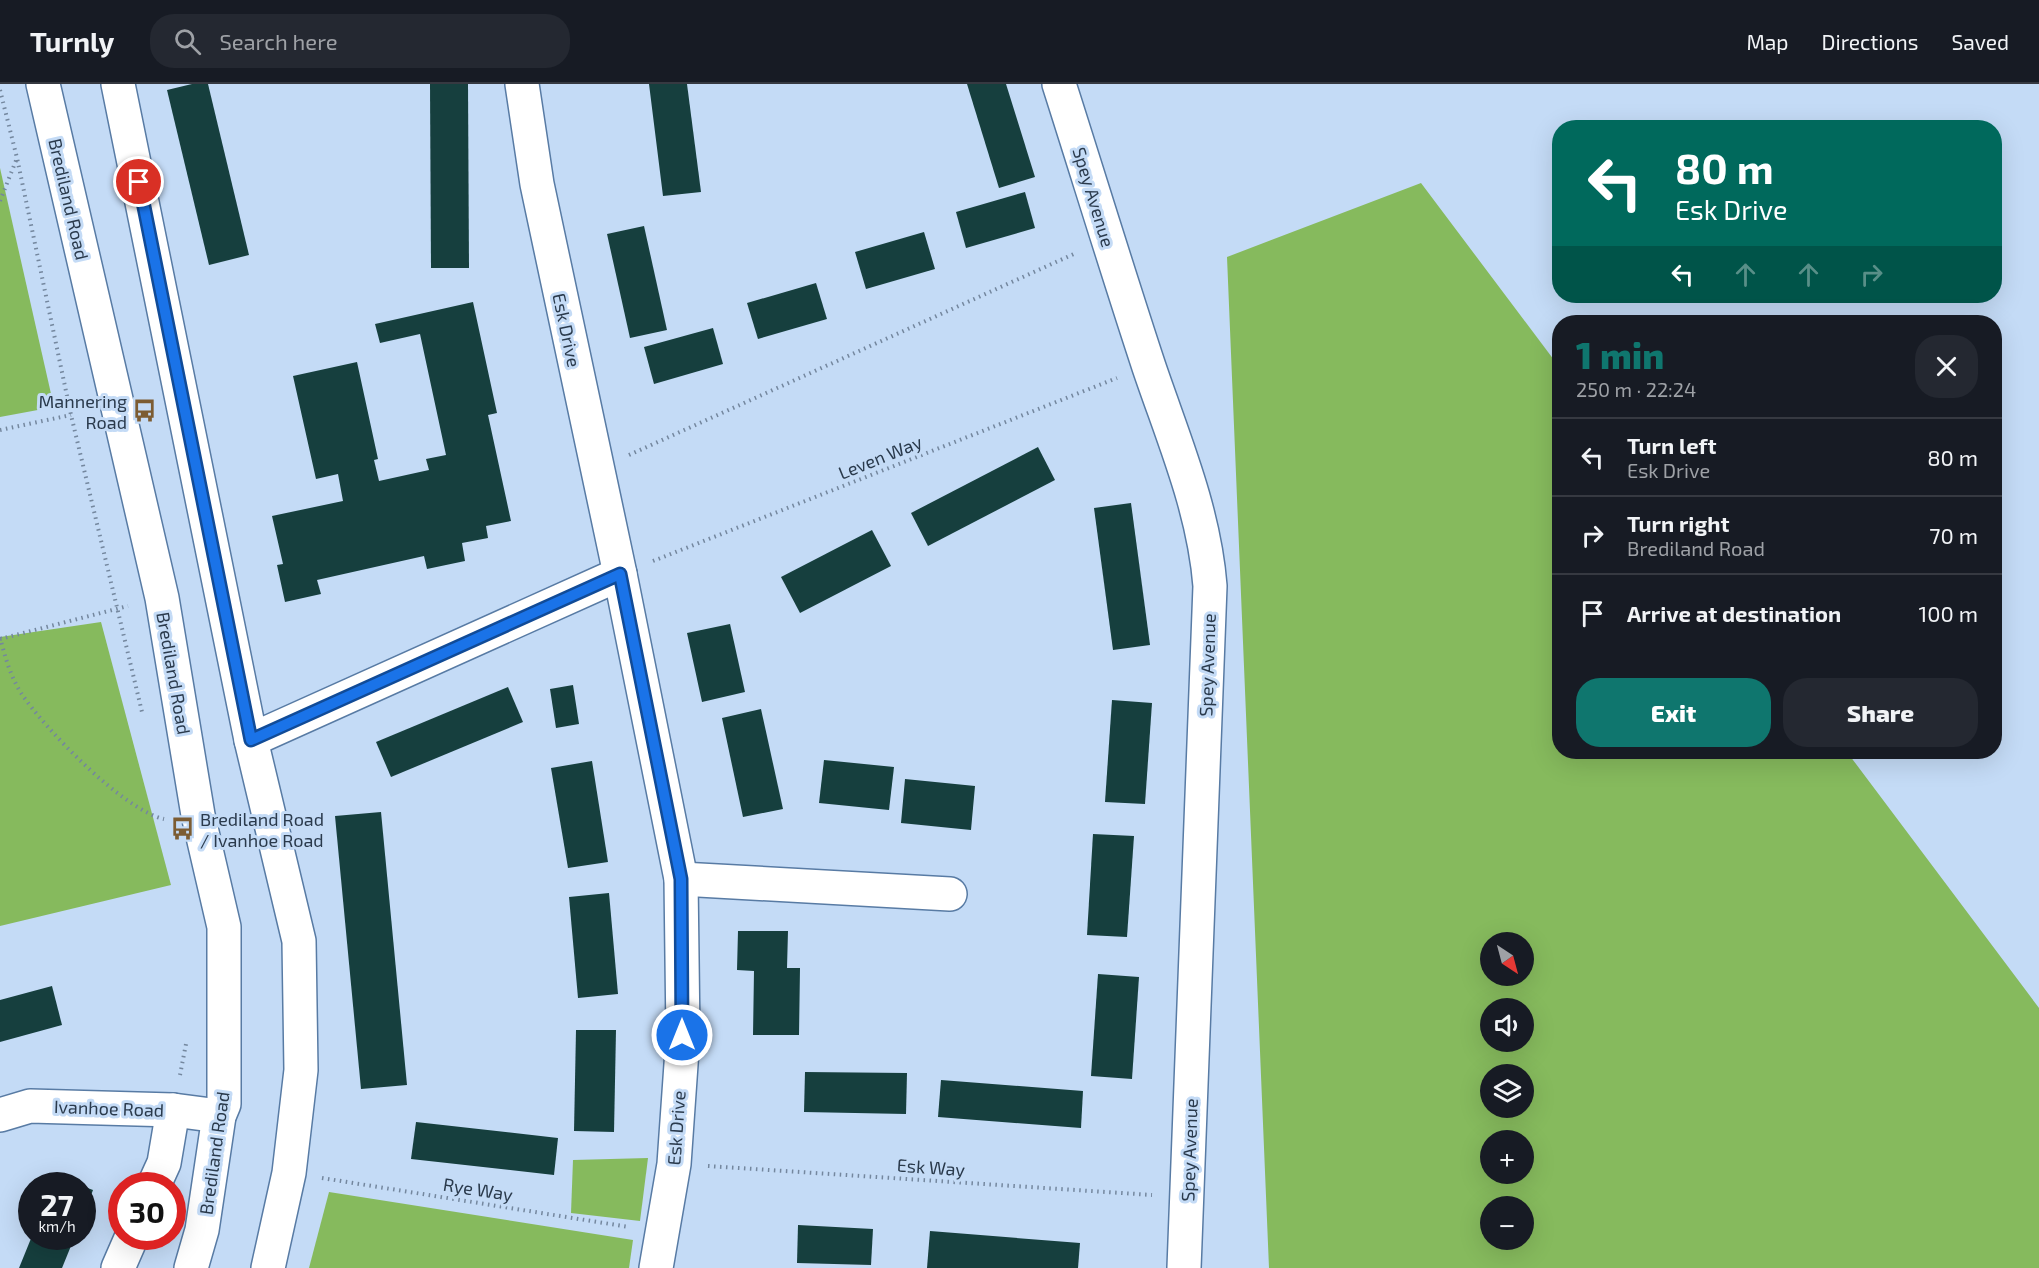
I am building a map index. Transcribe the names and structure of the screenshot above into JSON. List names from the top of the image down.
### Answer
{
  "streets": {
    "street": [
      "Spey Avenue",
      "Brediland Road",
      "Esk Drive",
      "Ivanhoe Road"
    ],
    "path": ["Leven Way", "Esk Way", "Rye Way"]
  },
  "crossings": [
    ["Spey Avenue", "Leven Way"],
    ["Spey Avenue", "Esk Way"],
    ["Brediland Road", "Ivanhoe Road"],
    ["Esk Drive", "Leven Way"],
    ["Esk Drive", "Esk Way"],
    ["Esk Drive", "Rye Way"]
  ],
  "places": {
    "bus stop": ["Mannering Road", "Brediland Road / Ivanhoe Road"]
  },
  "north": "bottom right",
  "page": {
    "header": "Turnly",
    "search": "Search here",
    "nav": ["Map", "Directions", "Saved"],
    "turn": ["80 m", "Esk Drive"],
    "heading": ["1 min", "250 m · 22:24"],
    "list": [
      {
        "name": "Turn left",
        "note": "Esk Drive",
        "value": "80 m"
      },
      {
        "name": "Turn right",
        "note": "Brediland Road",
        "value": "70 m"
      },
      {
        "name": "Arrive at destination",
        "value": "100 m"
      }
    ],
    "buttons": ["Exit", "Share"],
    "map_buttons": ["+", "−"],
    "speed": "27 km/h",
    "limit": "30"
  }
}
